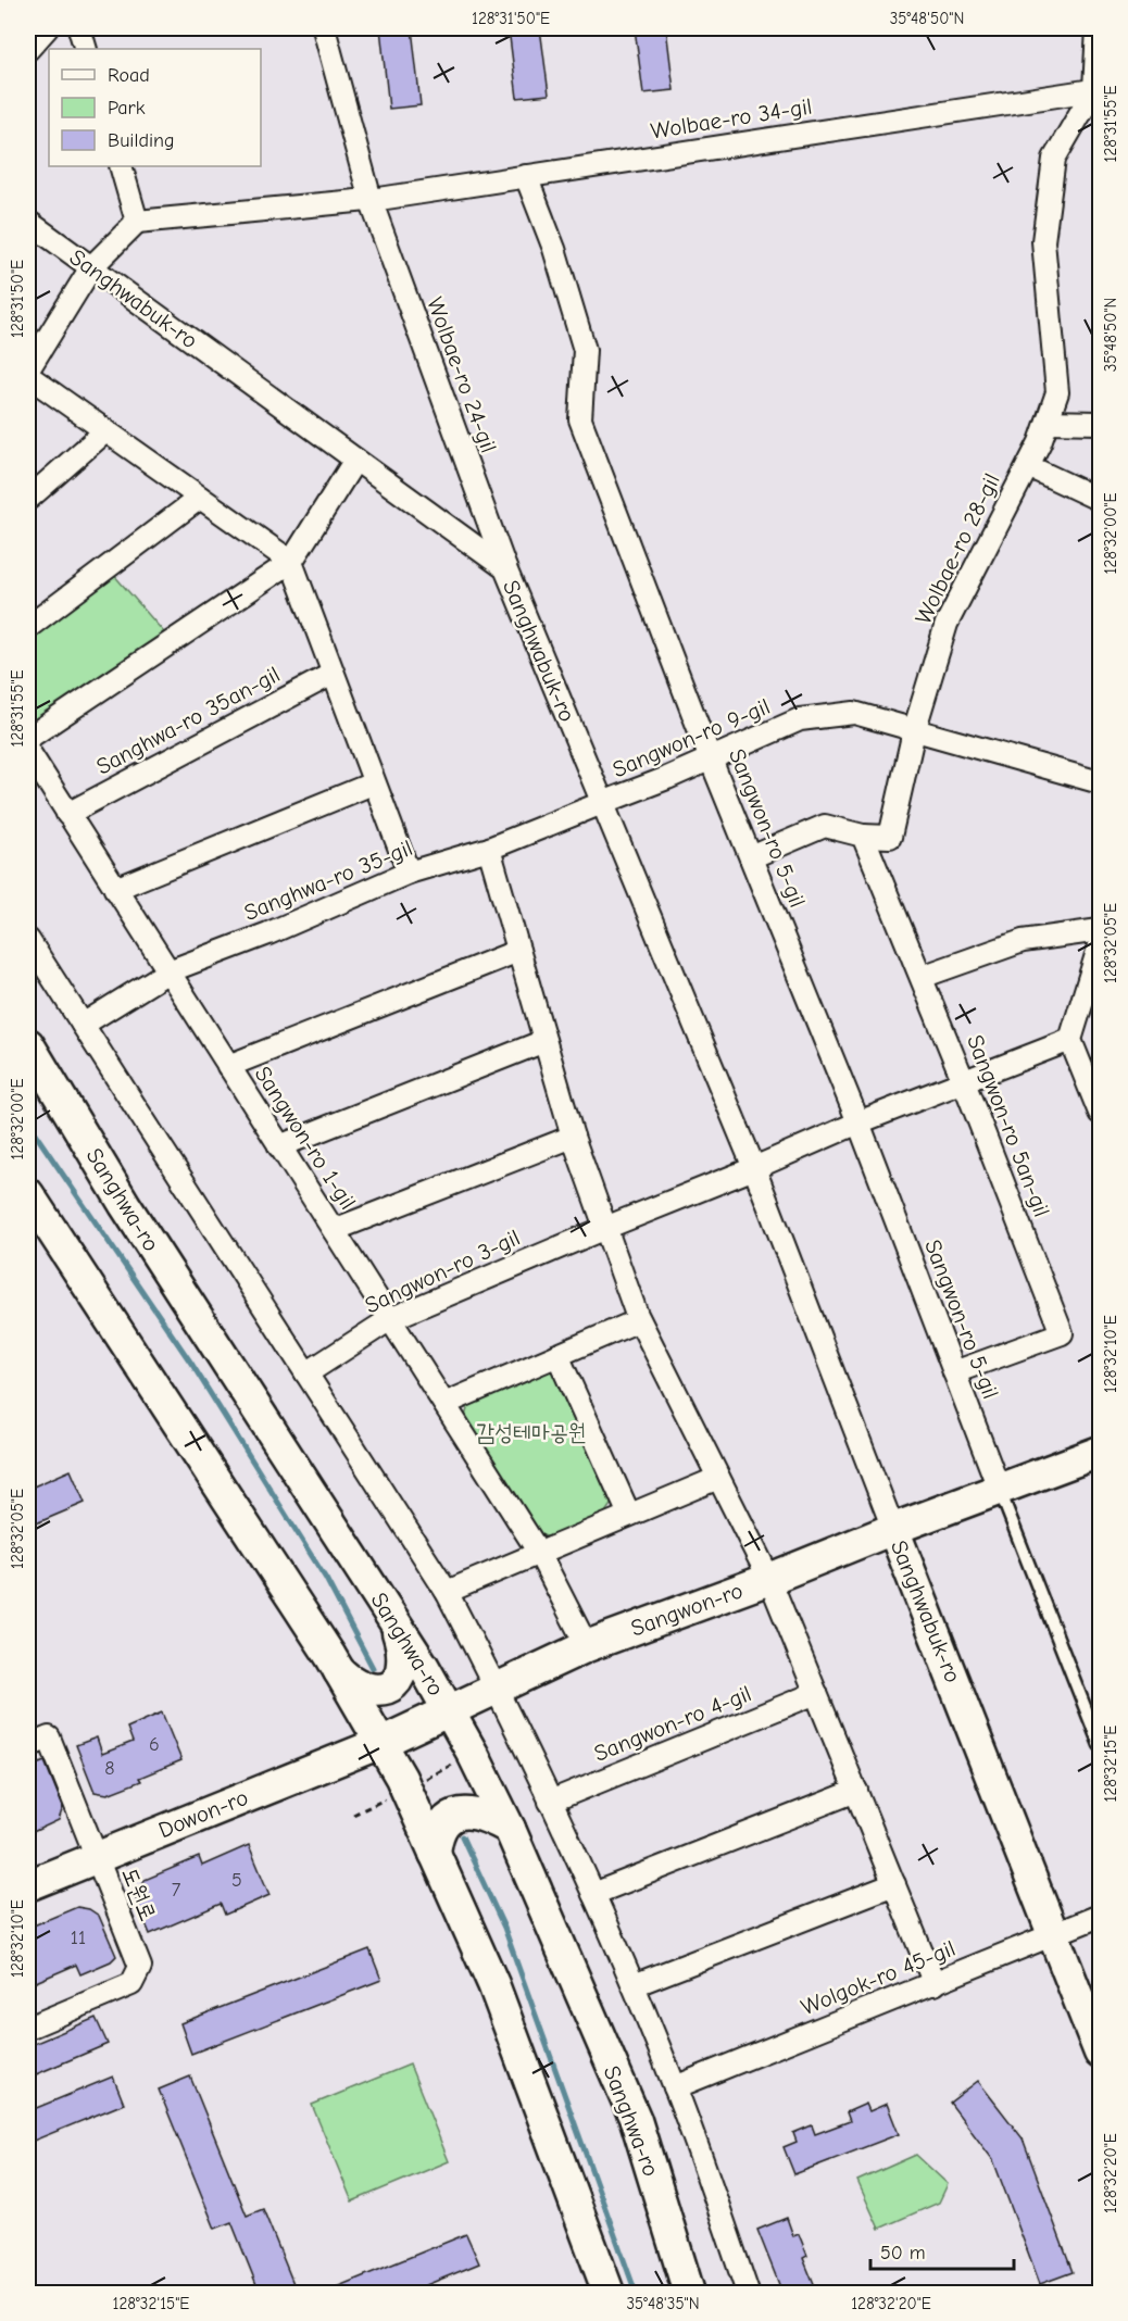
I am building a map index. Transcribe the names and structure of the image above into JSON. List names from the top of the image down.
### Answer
{
  "streets": {
    "main road": [
      "Sanghwabuk-ro",
      "Sanghwa-ro",
      "Sangwon-ro",
      "Dowon-ro"
    ],
    "street": [
      "Wolbae-ro 34-gil",
      "Wolbae-ro 24-gil",
      "Wolbae-ro 28-gil",
      "Sanghwa-ro 35an-gil",
      "Sangwon-ro 9-gil",
      "Sangwon-ro 5-gil",
      "Sanghwa-ro 35-gil",
      "Sangwon-ro 5an-gil",
      "Sangwon-ro 1-gil",
      "Sangwon-ro 3-gil",
      "Sangwon-ro 4-gil",
      "도원로",
      "Wolgok-ro 45-gil"
    ]
  },
  "crossings": [
    ["Wolbae-ro 34-gil", "Wolbae-ro 24-gil"],
    ["Wolbae-ro 34-gil", "Wolbae-ro 28-gil"],
    ["Wolbae-ro 34-gil", "Sangwon-ro 5-gil"],
    ["Sanghwabuk-ro", "Wolbae-ro 24-gil"],
    ["Sanghwabuk-ro", "Sangwon-ro 9-gil"],
    ["Sanghwabuk-ro", "Sanghwa-ro 35-gil"],
    ["Sanghwabuk-ro", "Sangwon-ro"],
    ["Sanghwabuk-ro", "Wolgok-ro 45-gil"],
    ["Wolbae-ro 28-gil", "Sangwon-ro 9-gil"],
    ["Sanghwa-ro 35an-gil", "Sangwon-ro 1-gil"],
    ["Sangwon-ro 9-gil", "Sangwon-ro 5-gil"],
    ["Sangwon-ro 9-gil", "Sanghwa-ro 35-gil"],
    ["Sangwon-ro 5-gil", "Sangwon-ro 5an-gil"],
    ["Sangwon-ro 5-gil", "Sangwon-ro"],
    ["Sanghwa-ro 35-gil", "Sangwon-ro 1-gil"],
    ["Sangwon-ro 1-gil", "Sangwon-ro 3-gil"],
    ["Sangwon-ro 1-gil", "Sangwon-ro"],
    ["Sanghwa-ro", "Sangwon-ro"],
    ["Sangwon-ro", "Dowon-ro"],
    ["Dowon-ro", "도원로"]
  ],
  "parks": ["감성테마공원"],
  "house_numbers": [
    "6",
    "8",
    "5",
    "7",
    "11"
  ],
  "legend": ["Road", "Park", "Building"],
  "scale_bar": "50 m",
  "coordinates": [
    "128°31'50\"E",
    "35°48'50\"N",
    "128°31'55\"E",
    "128°32'00\"E",
    "128°32'05\"E",
    "128°32'10\"E",
    "128°32'15\"E",
    "128°32'20\"E",
    "35°48'35\"N"
  ]
}
